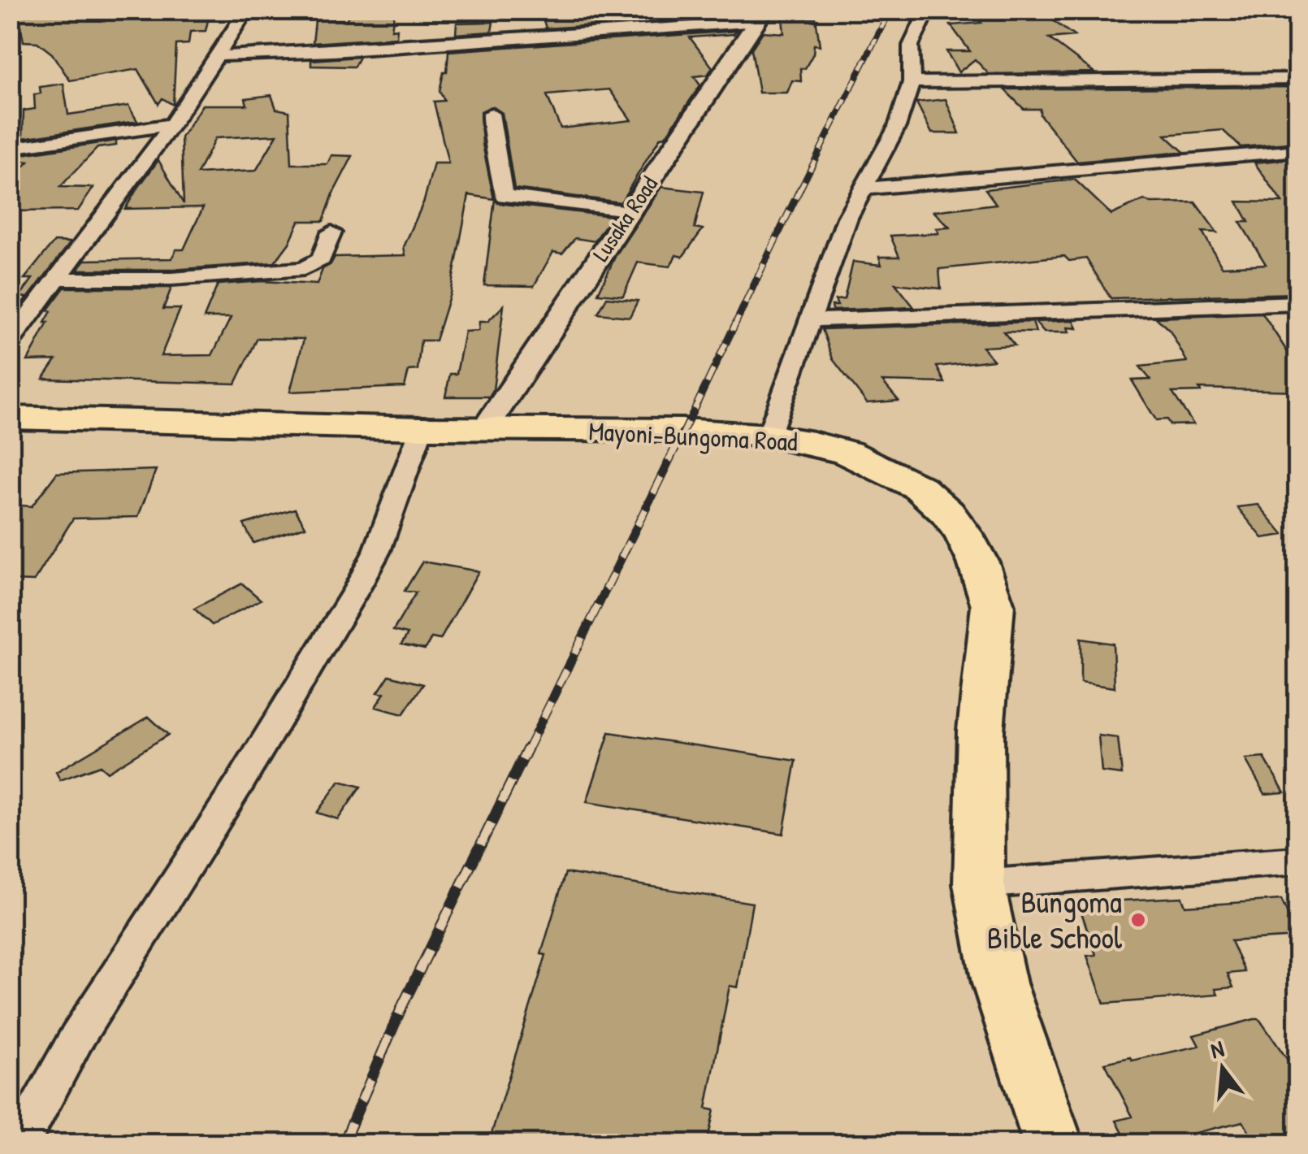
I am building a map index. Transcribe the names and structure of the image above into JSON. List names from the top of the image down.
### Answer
{
  "streets": {
    "main road": ["Mayoni-Bungoma Road"],
    "street": ["Lusaka Road"]
  },
  "crossings": [
    ["Lusaka Road", "Mayoni-Bungoma Road"]
  ],
  "places": ["Bungoma Bible School"],
  "north": "top"
}
